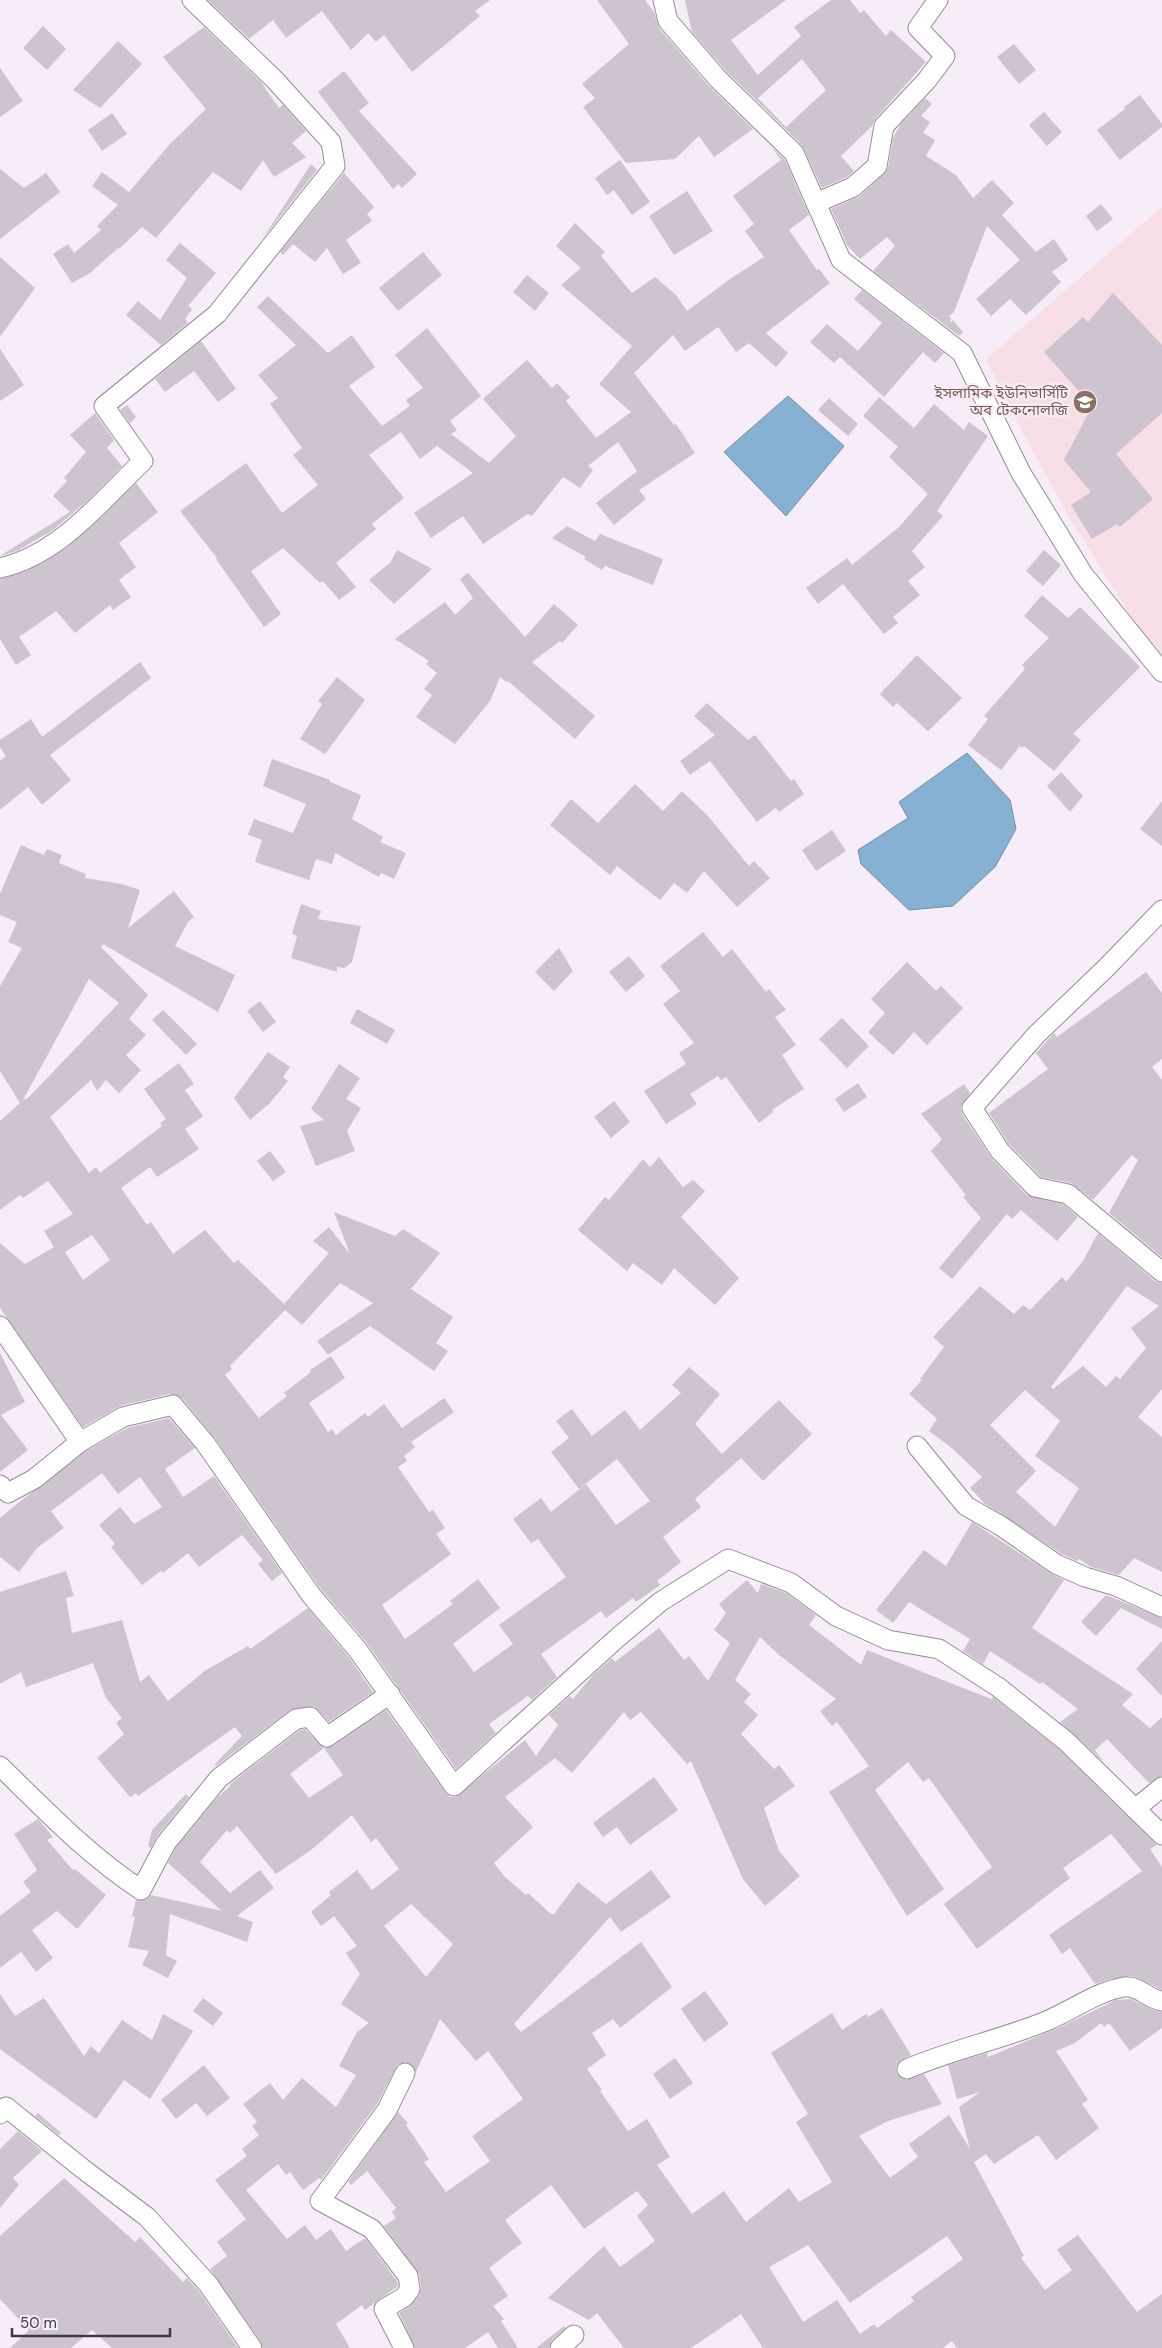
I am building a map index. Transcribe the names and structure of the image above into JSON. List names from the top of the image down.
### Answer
{
  "places": {
    "school or university": ["ইসলামিক ইউনিভার্সিটি অব টেকনোলজি"]
  },
  "scale_bar": "50 m"
}
